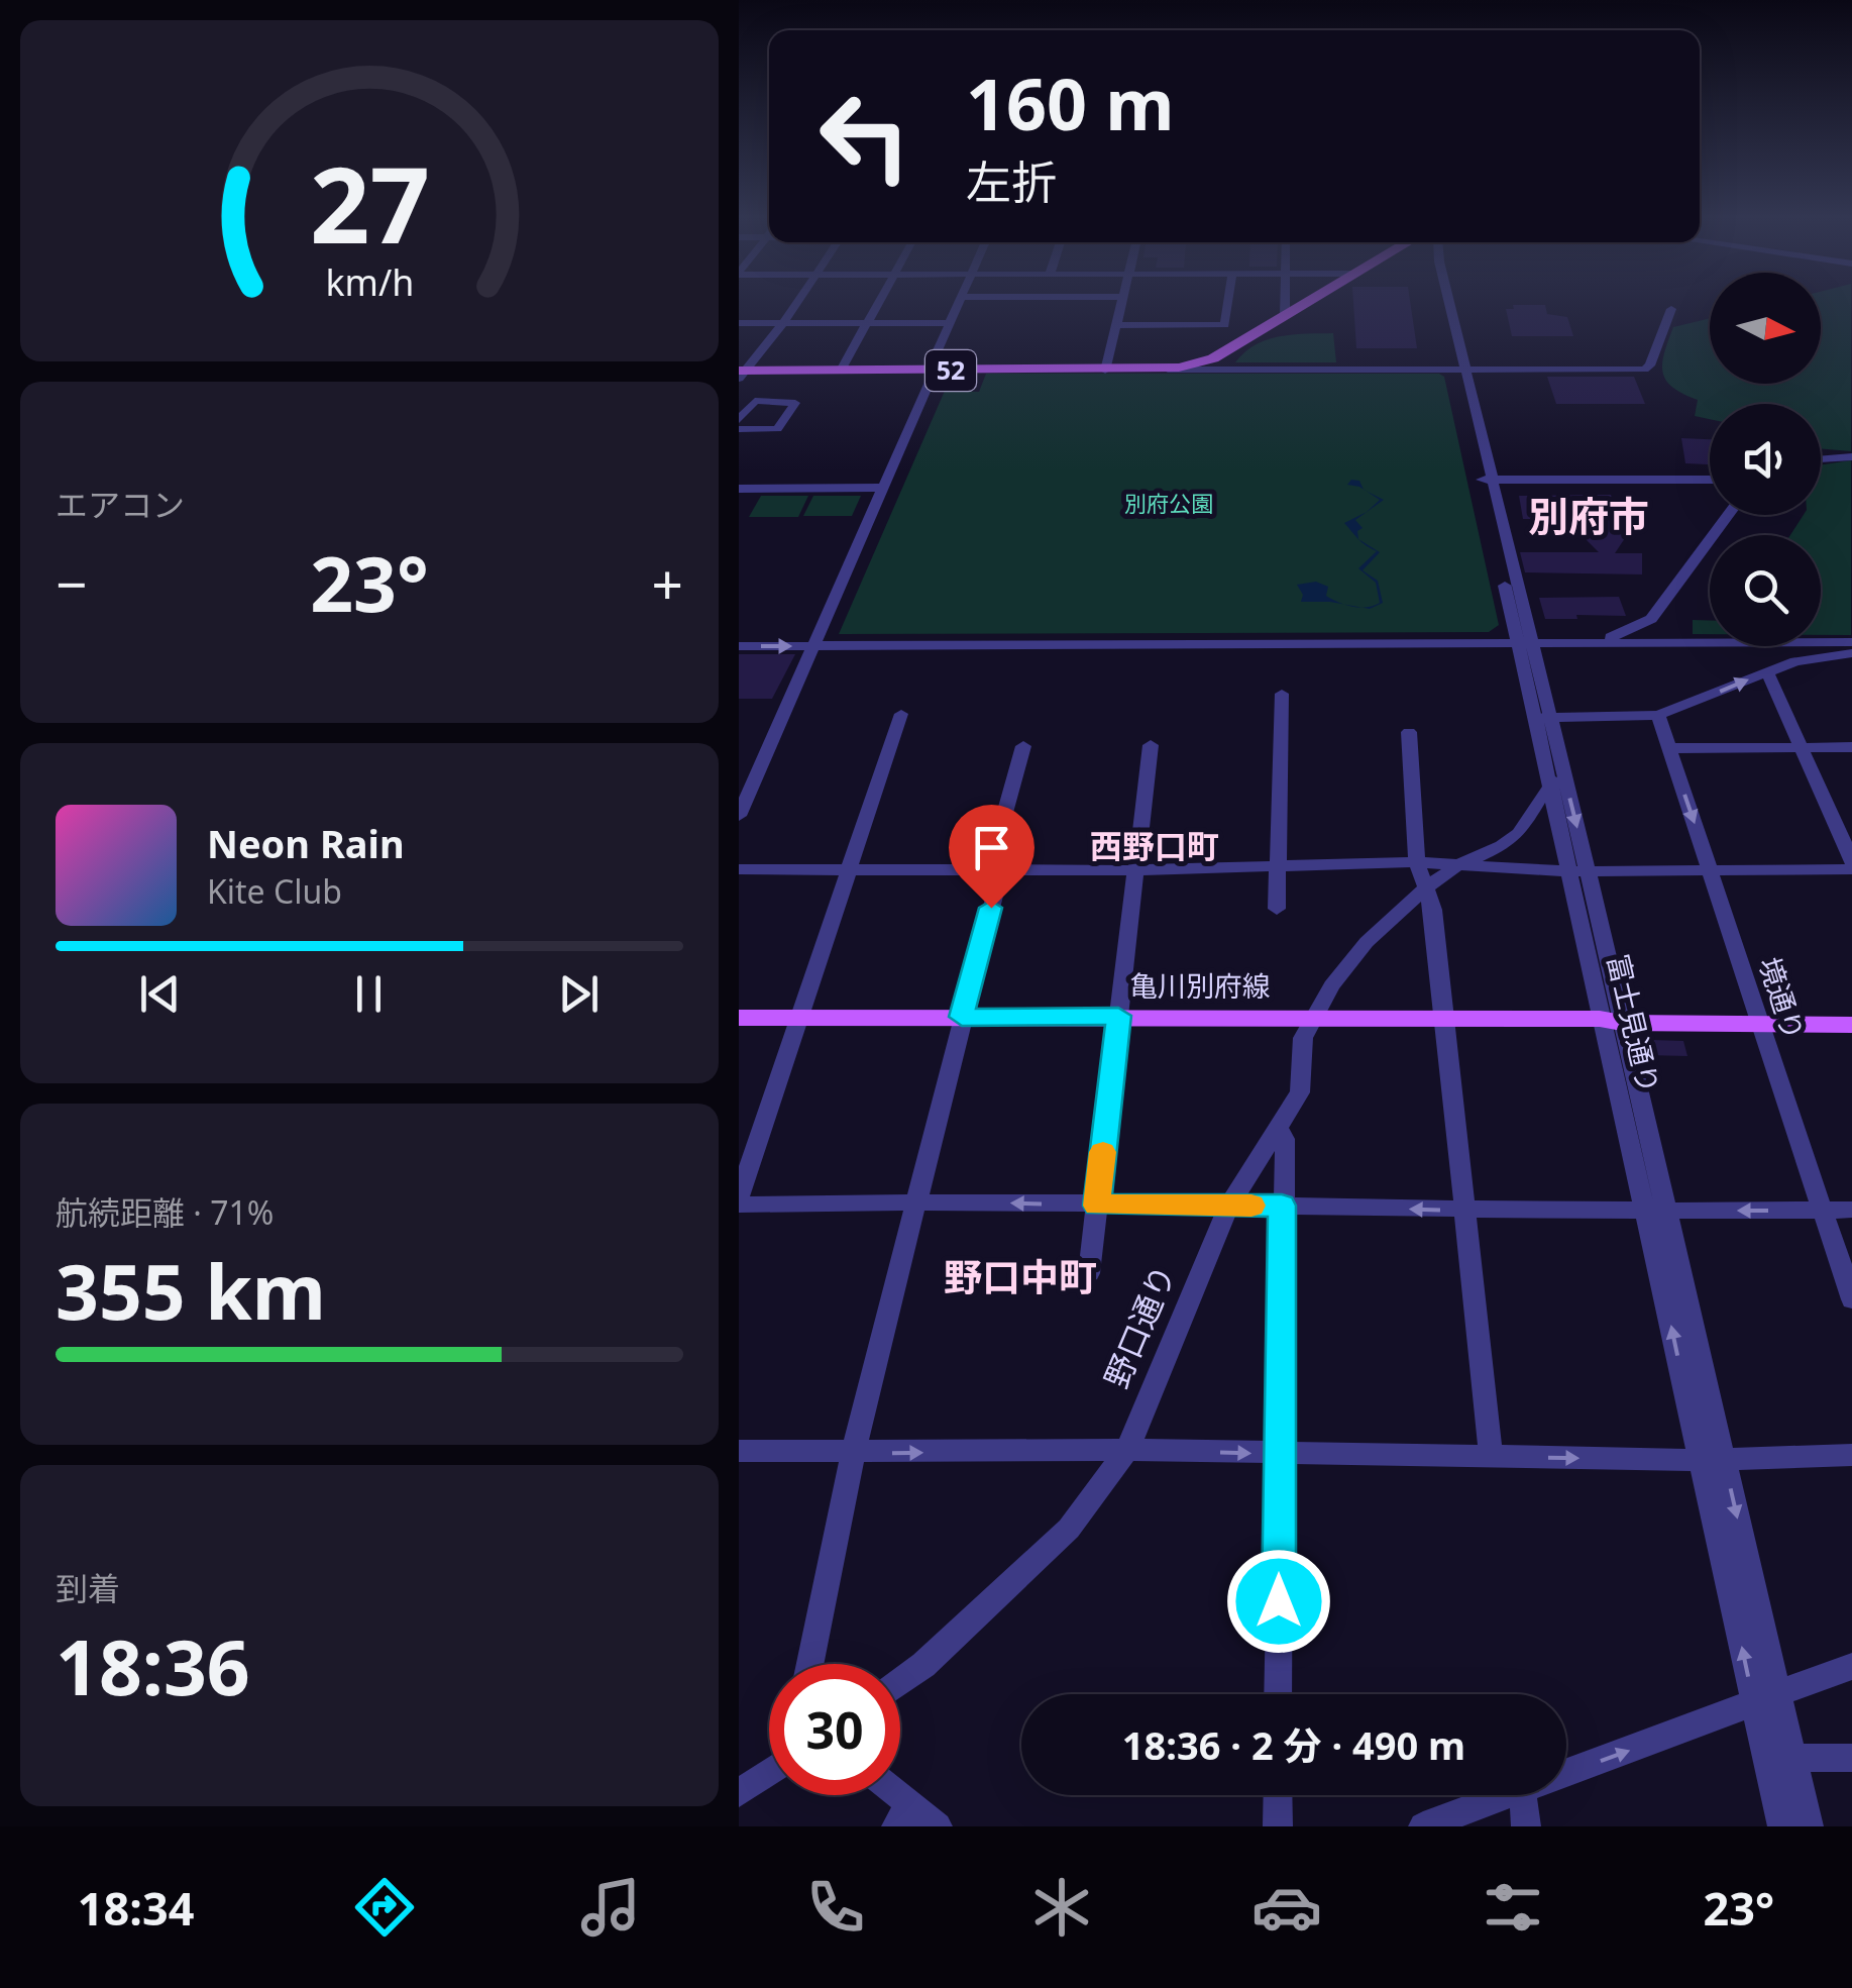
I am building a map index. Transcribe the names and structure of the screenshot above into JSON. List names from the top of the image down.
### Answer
{
  "streets": {
    "main road": ["52", "亀川別府線"],
    "street": ["境通り", "富士見通り", "野口通り"]
  },
  "crossings": [
    ["亀川別府線", "境通り"],
    ["亀川別府線", "富士見通り"],
    ["亀川別府線", "野口通り"]
  ],
  "districts": ["別府市", "西野口町", "野口中町"],
  "parks": ["別府公園"],
  "north": "right",
  "page": {
    "turn": ["160 m", "左折"],
    "tile": [
      "エアコン",
      ["航続距離 · 71%", "355 km"],
      ["到着", "18:36"]
    ],
    "heat": ["−", "23°", "+"],
    "song": ["Neon Rain", "Kite Club"],
    "limit": "30",
    "trip": "18:36 · 2 分 · 490 m",
    "tabs": ["18:34", "23°"],
    "gauge": ["27", "km/h"]
  }
}
